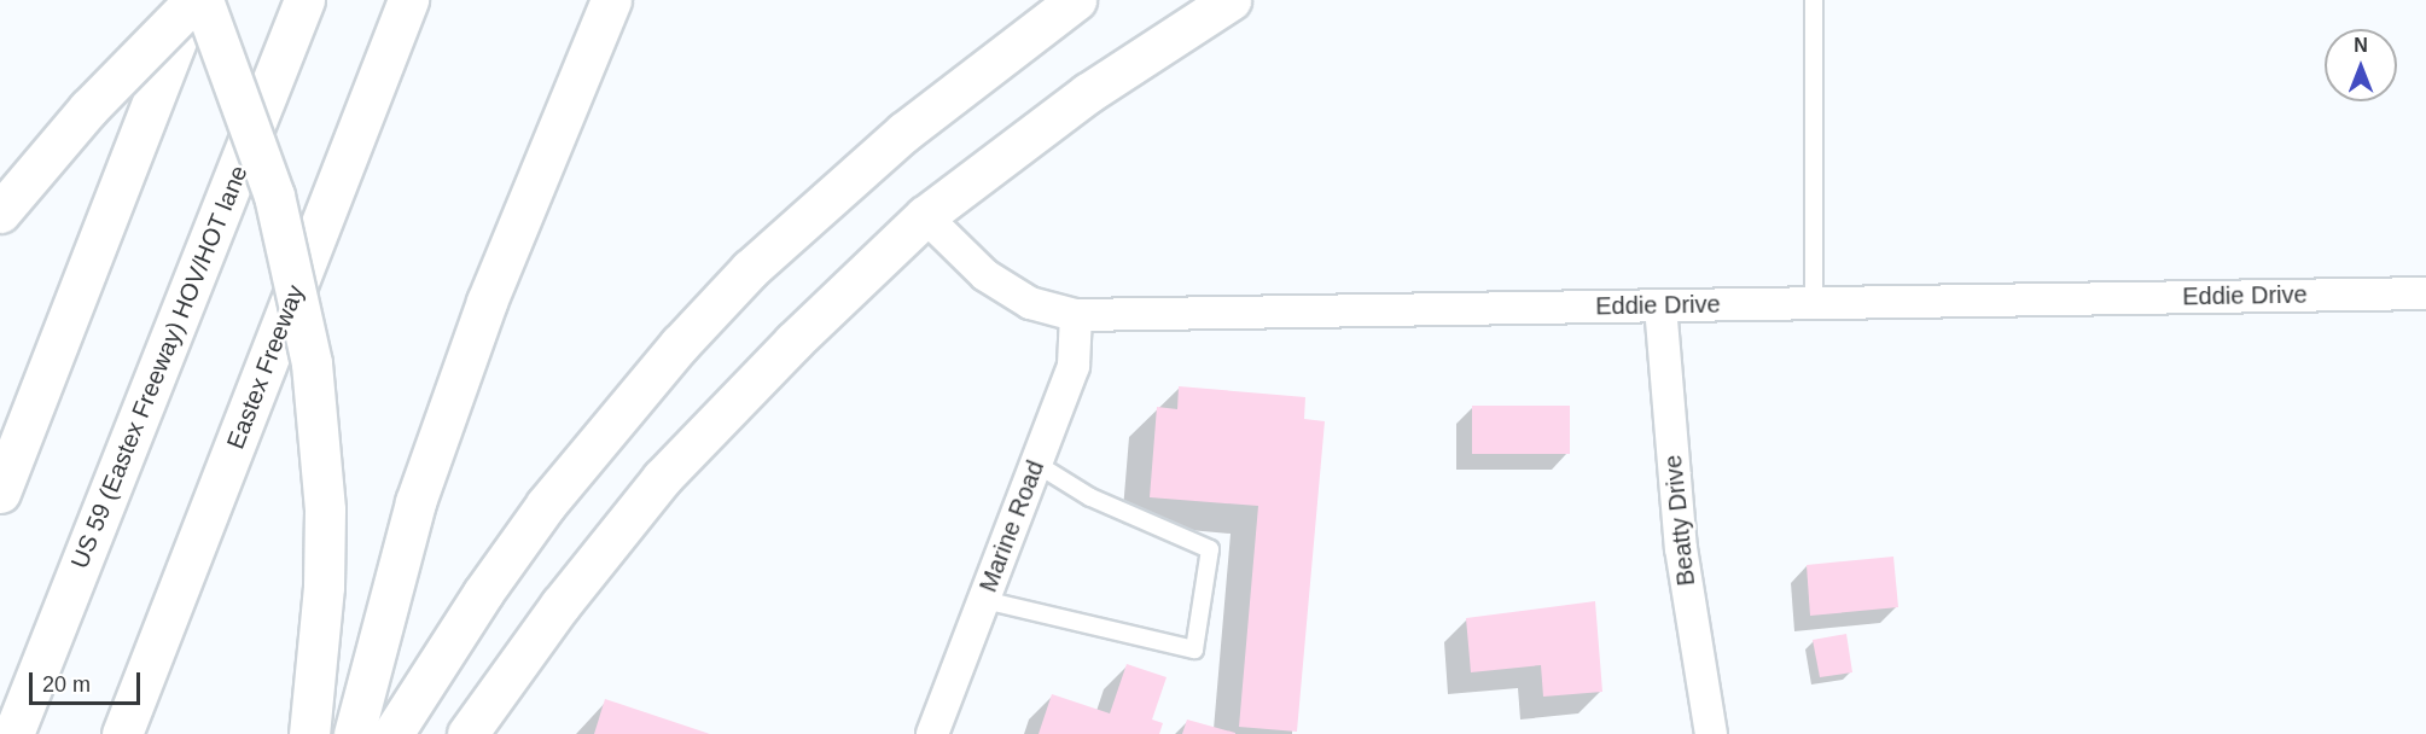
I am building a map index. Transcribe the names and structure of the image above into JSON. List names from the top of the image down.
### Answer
{
  "streets": {
    "main road": ["US 59 (Eastex Freeway) HOV/HOT lane", "Eastex Freeway"],
    "street": ["Eddie Drive", "Beatty Drive", "Marine Road"]
  },
  "crossings": [
    ["Eddie Drive", "Beatty Drive"],
    ["Eddie Drive", "Marine Road"]
  ],
  "scale_bar": "20 m",
  "north": "top"
}
